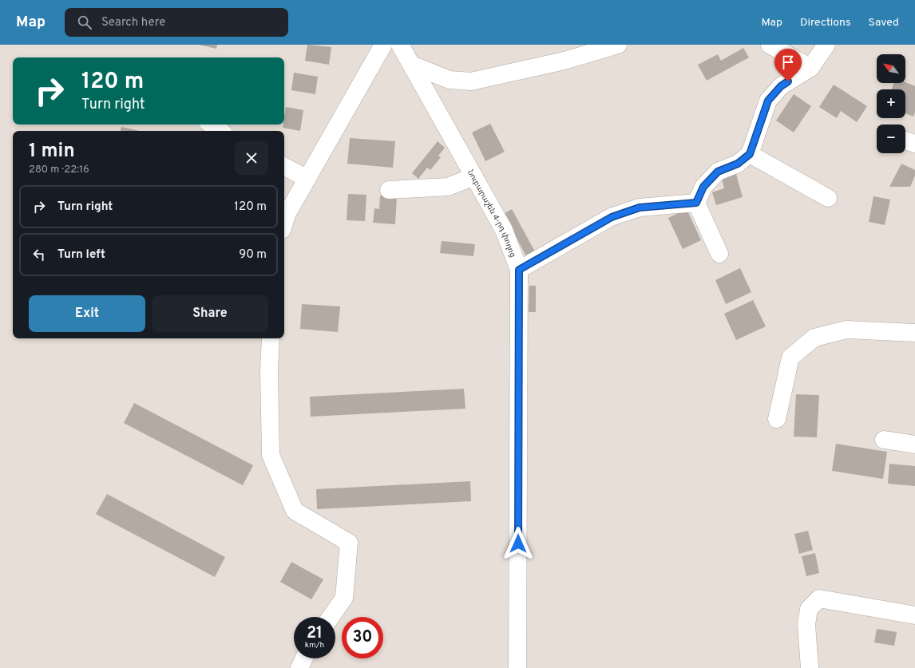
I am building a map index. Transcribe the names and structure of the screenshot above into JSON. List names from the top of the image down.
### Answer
{
  "streets": {
    "street": ["Նուբարաշեն 4-րդ փողոց"]
  },
  "north": "top left",
  "page": {
    "header": "Map",
    "search": "Search here",
    "nav": ["Map", "Directions", "Saved"],
    "map_buttons": ["+", "−"],
    "turn": ["120 m", "Turn right"],
    "heading": ["1 min", "280 m · 22:16"],
    "list": [
      {
        "name": "Turn right",
        "value": "120 m"
      },
      {
        "name": "Turn left",
        "value": "90 m"
      }
    ],
    "buttons": ["Exit", "Share"],
    "speed": "21 km/h",
    "limit": "30"
  }
}
